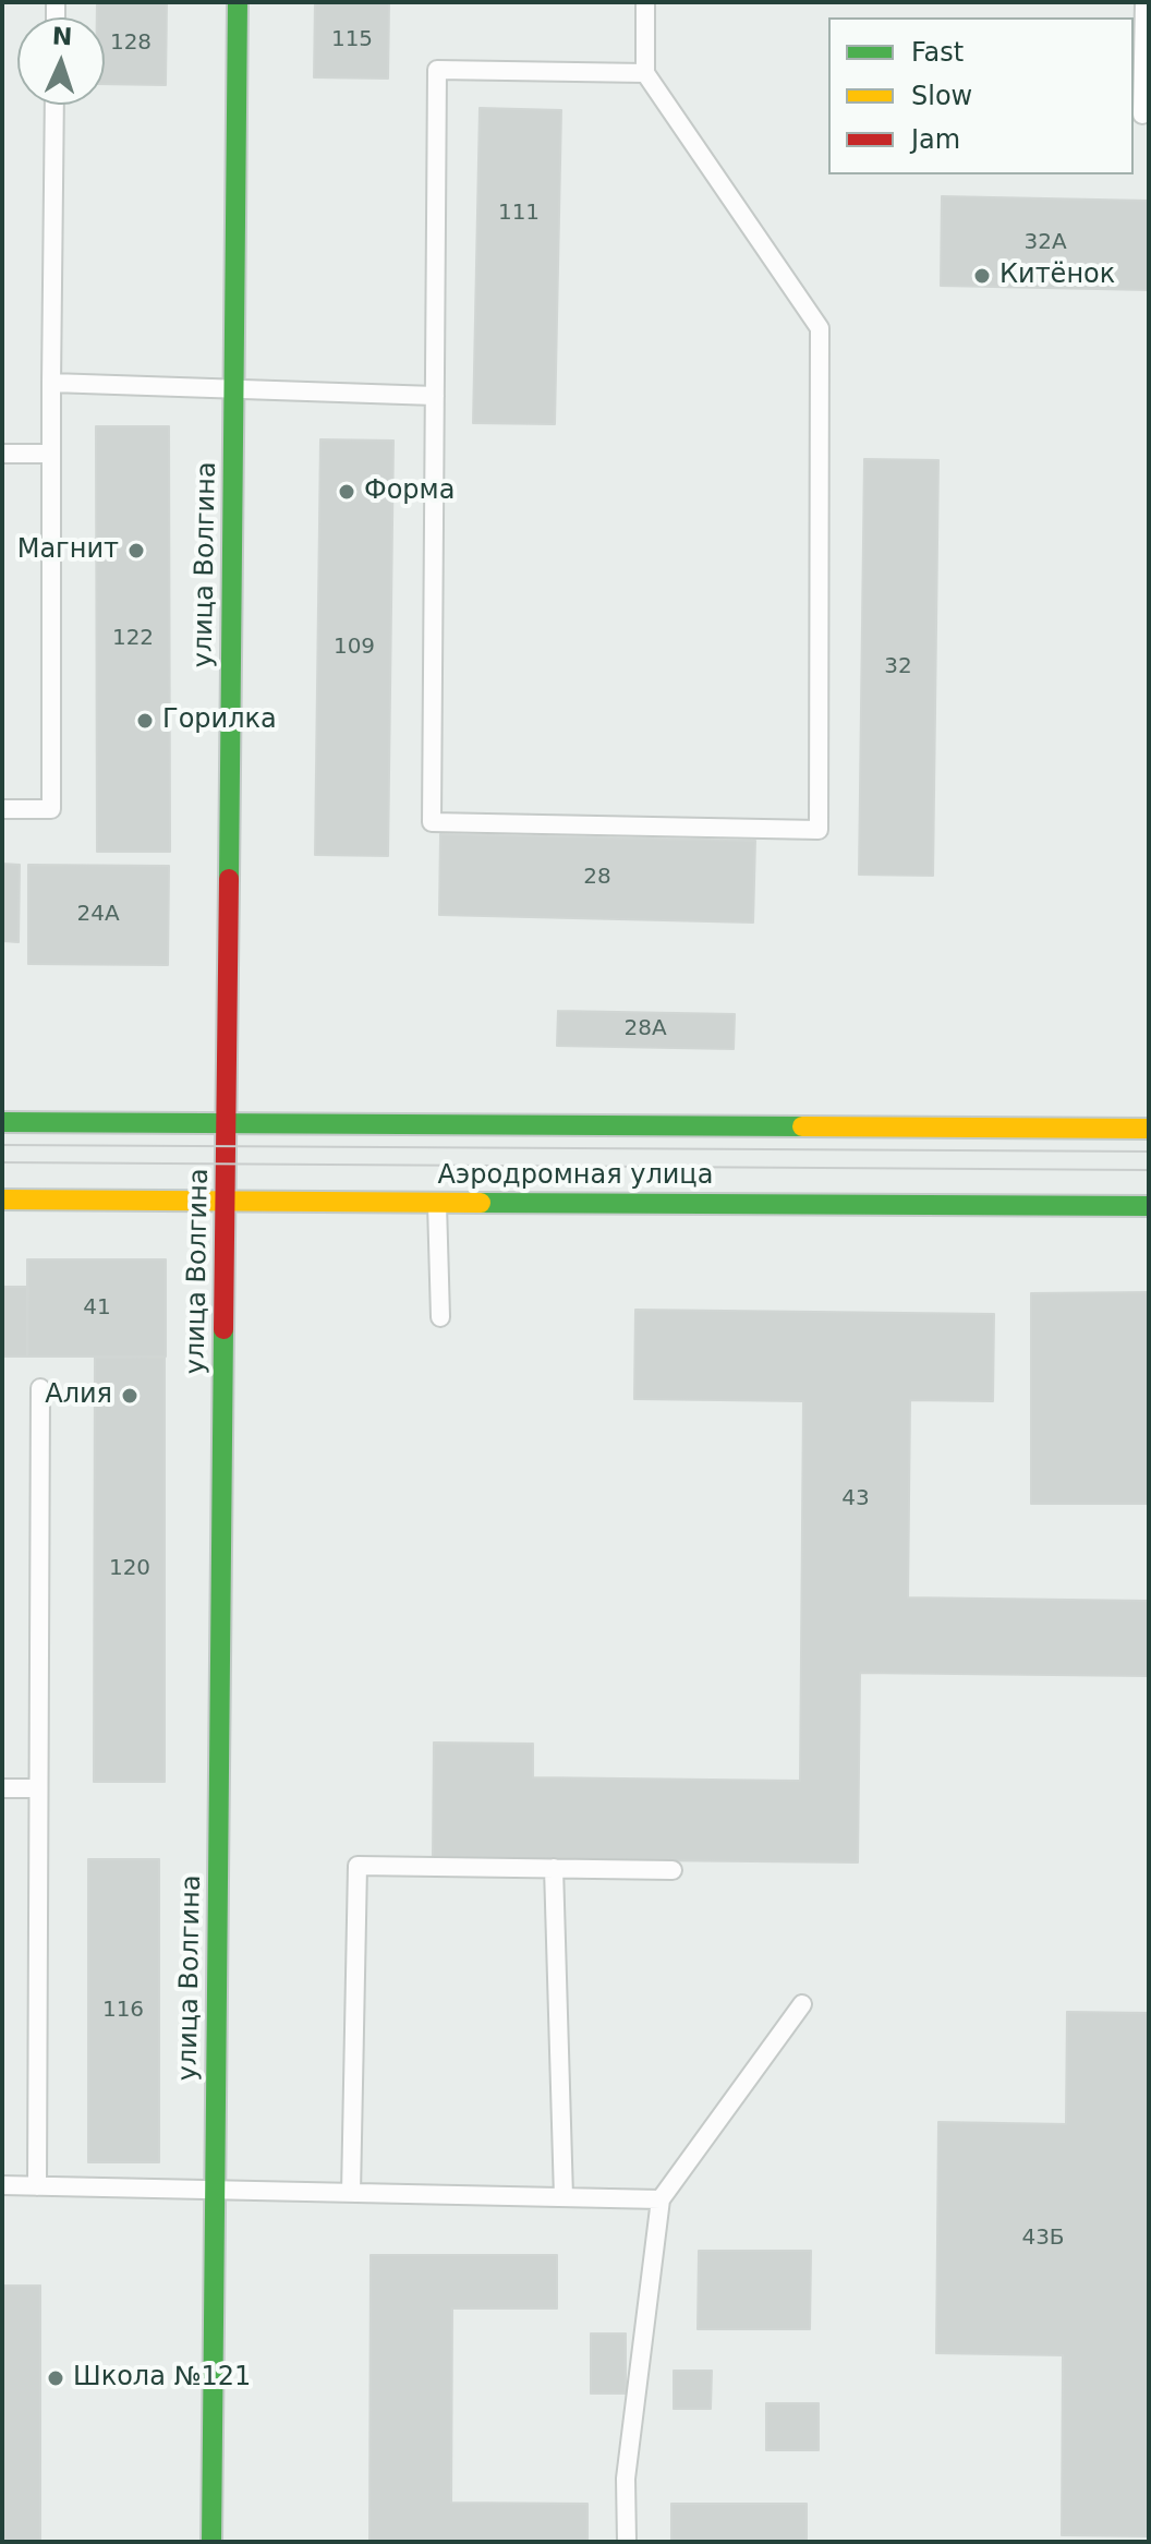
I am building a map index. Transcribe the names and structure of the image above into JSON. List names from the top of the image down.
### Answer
{
  "streets": {
    "street": ["улица Волгина", "Аэродромная улица"]
  },
  "crossings": [
    ["улица Волгина", "Аэродромная улица"]
  ],
  "places": [
    "Китёнок",
    "Форма",
    "Магнит",
    "Горилка",
    "Алия",
    "Школа №121"
  ],
  "house_numbers": [
    "115",
    "128",
    "111",
    "32А",
    "122",
    "109",
    "32",
    "28",
    "24А",
    "28А",
    "41",
    "43",
    "120",
    "116",
    "43Б"
  ],
  "legend": ["Fast", "Slow", "Jam"],
  "north": "top"
}
